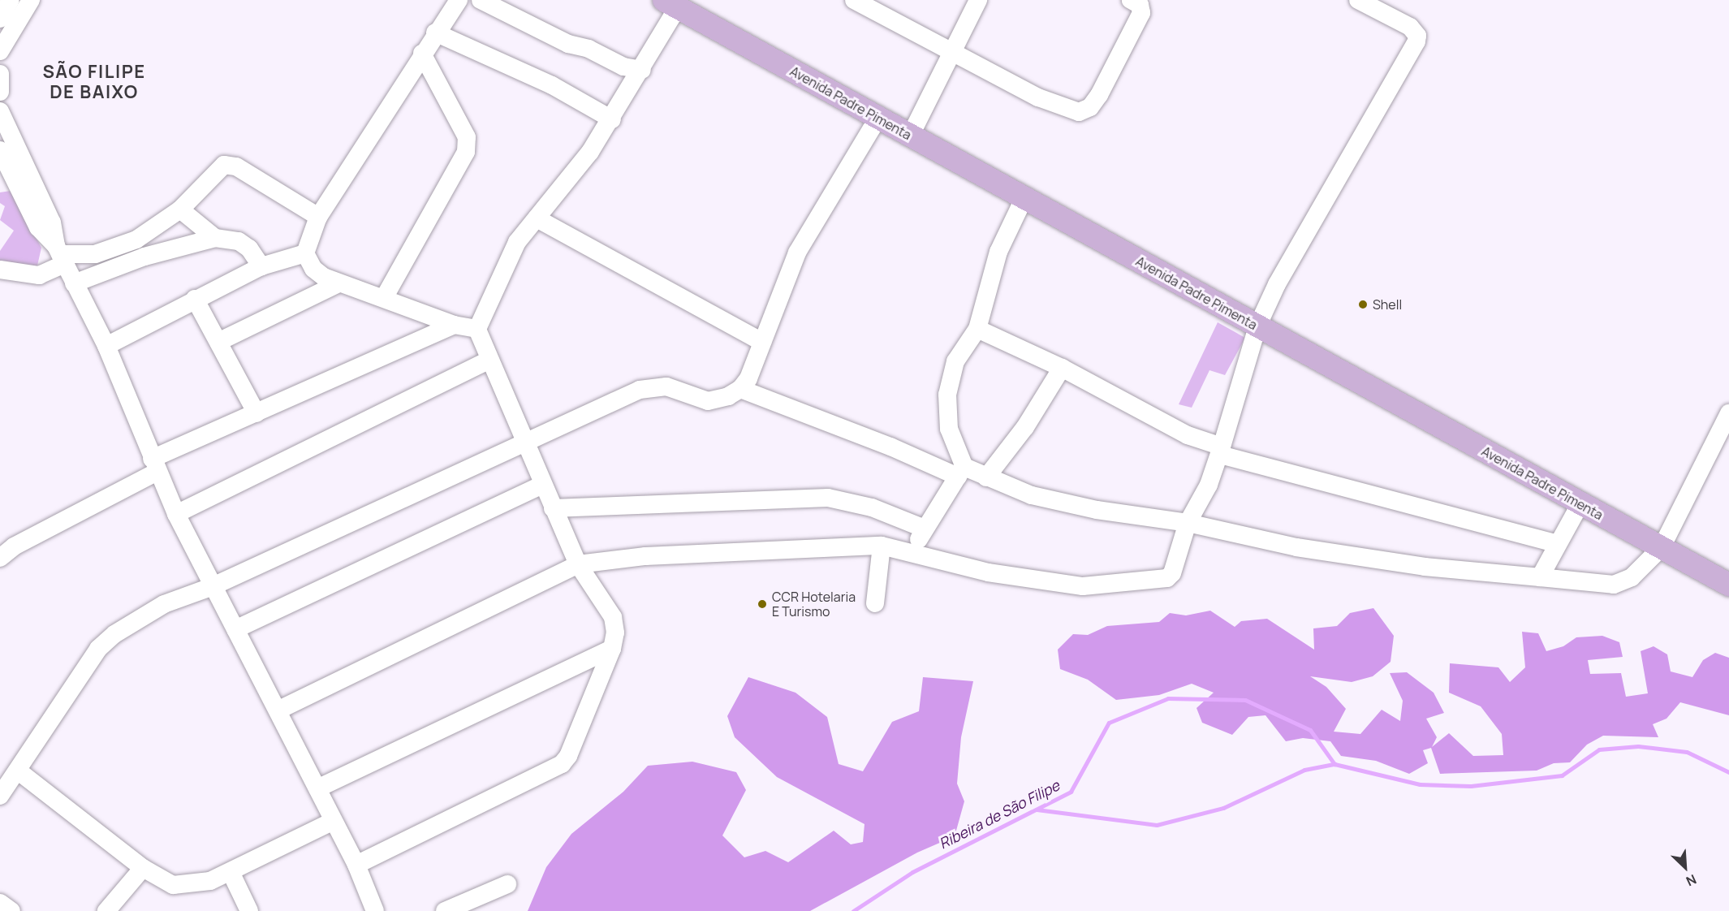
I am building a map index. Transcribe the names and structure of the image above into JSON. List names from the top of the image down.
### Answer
{
  "streets": {
    "main road": ["Avenida Padre Pimenta"]
  },
  "districts": ["SÃO FILIPE DE BAIXO"],
  "water": ["Ribeira de São Filipe"],
  "places": ["Shell", "CCR Hotelaria E Turismo"],
  "north": "bottom right"
}
